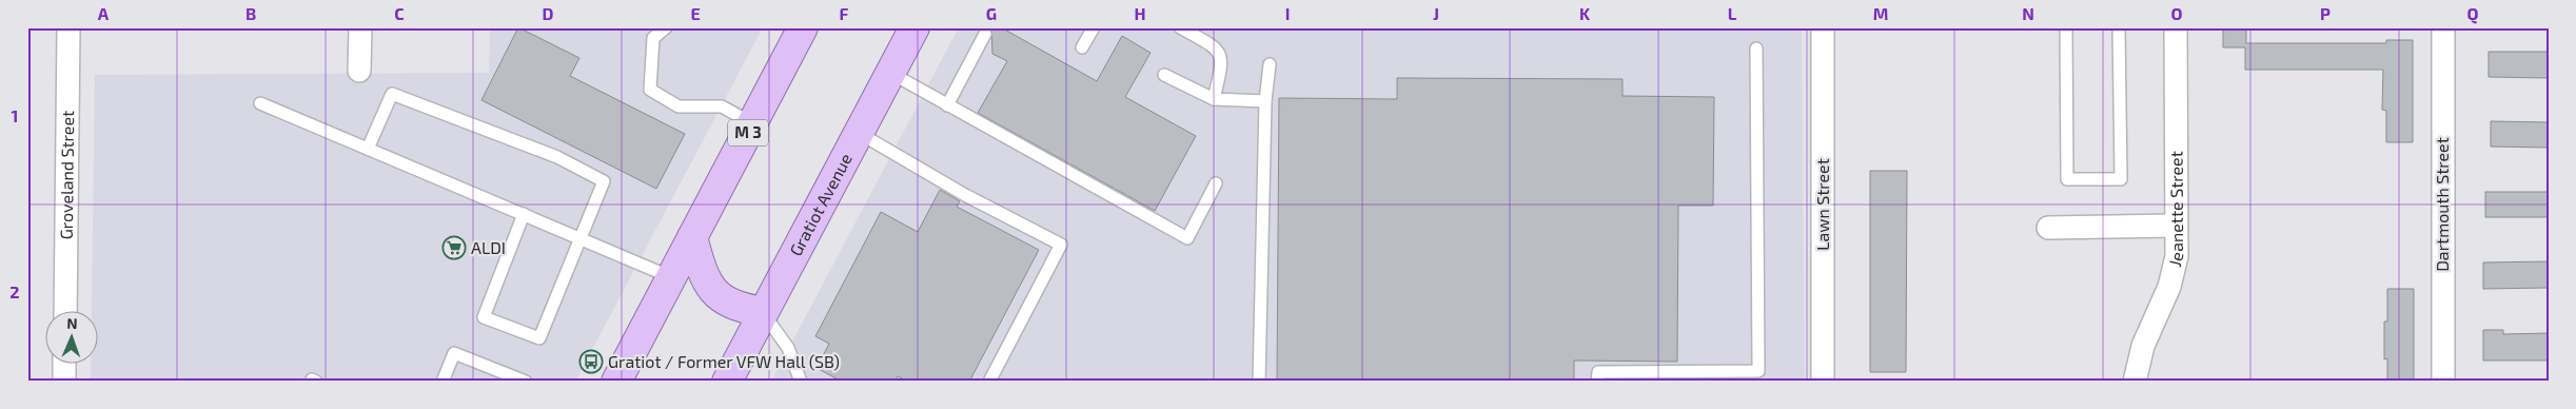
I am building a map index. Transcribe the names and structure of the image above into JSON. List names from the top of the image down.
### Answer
{
  "streets": {
    "main road": ["M 3", "Gratiot Avenue"],
    "street": [
      "Groveland Street",
      "Lawn Street",
      "Dartmouth Street",
      "Jeanette Street"
    ]
  },
  "places": {
    "supermarket": ["ALDI"],
    "bus stop": ["Gratiot / Former VFW Hall (SB)"]
  },
  "north": "top",
  "grid": {
    "columns": [
      "A",
      "B",
      "C",
      "D",
      "E",
      "F",
      "G",
      "H",
      "I",
      "J",
      "K",
      "L",
      "M",
      "N",
      "O",
      "P",
      "Q"
    ],
    "rows": ["1", "2"]
  }
}
